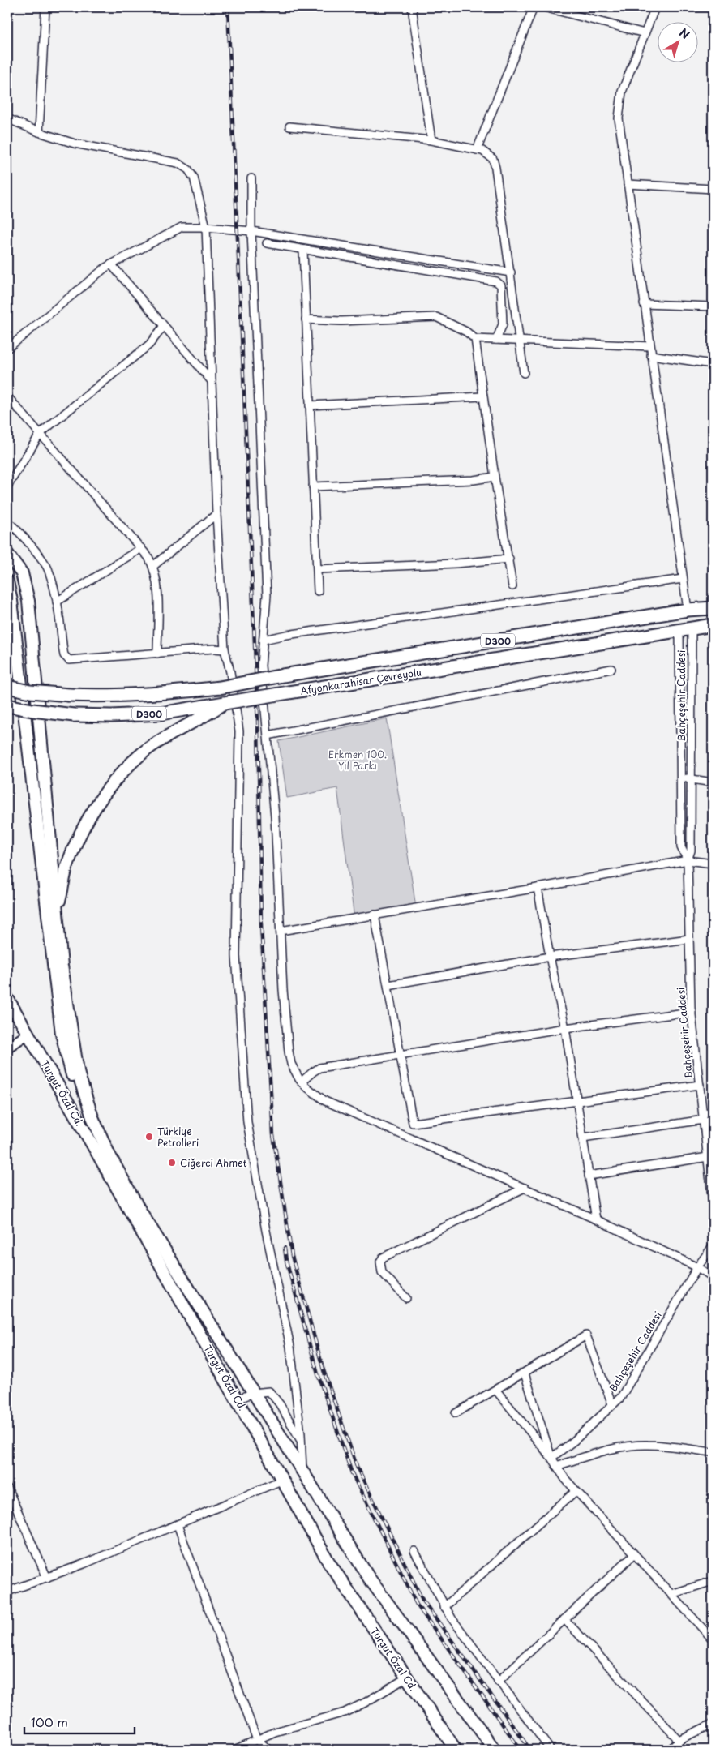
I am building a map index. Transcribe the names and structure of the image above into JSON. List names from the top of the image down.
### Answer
{
  "streets": {
    "highway": ["D300", "Afyonkarahisar Çevreyolu"],
    "main road": ["Turgut Özal Cd."],
    "street": ["Bahçeşehir Caddesi"]
  },
  "crossings": [
    ["Afyonkarahisar Çevreyolu", "Bahçeşehir Caddesi"]
  ],
  "parks": ["Erkmen 100. Yıl Parkı"],
  "places": ["Türkiye Petrolleri", "Ciğerci Ahmet"],
  "scale_bar": "100 m",
  "north": "top right"
}
